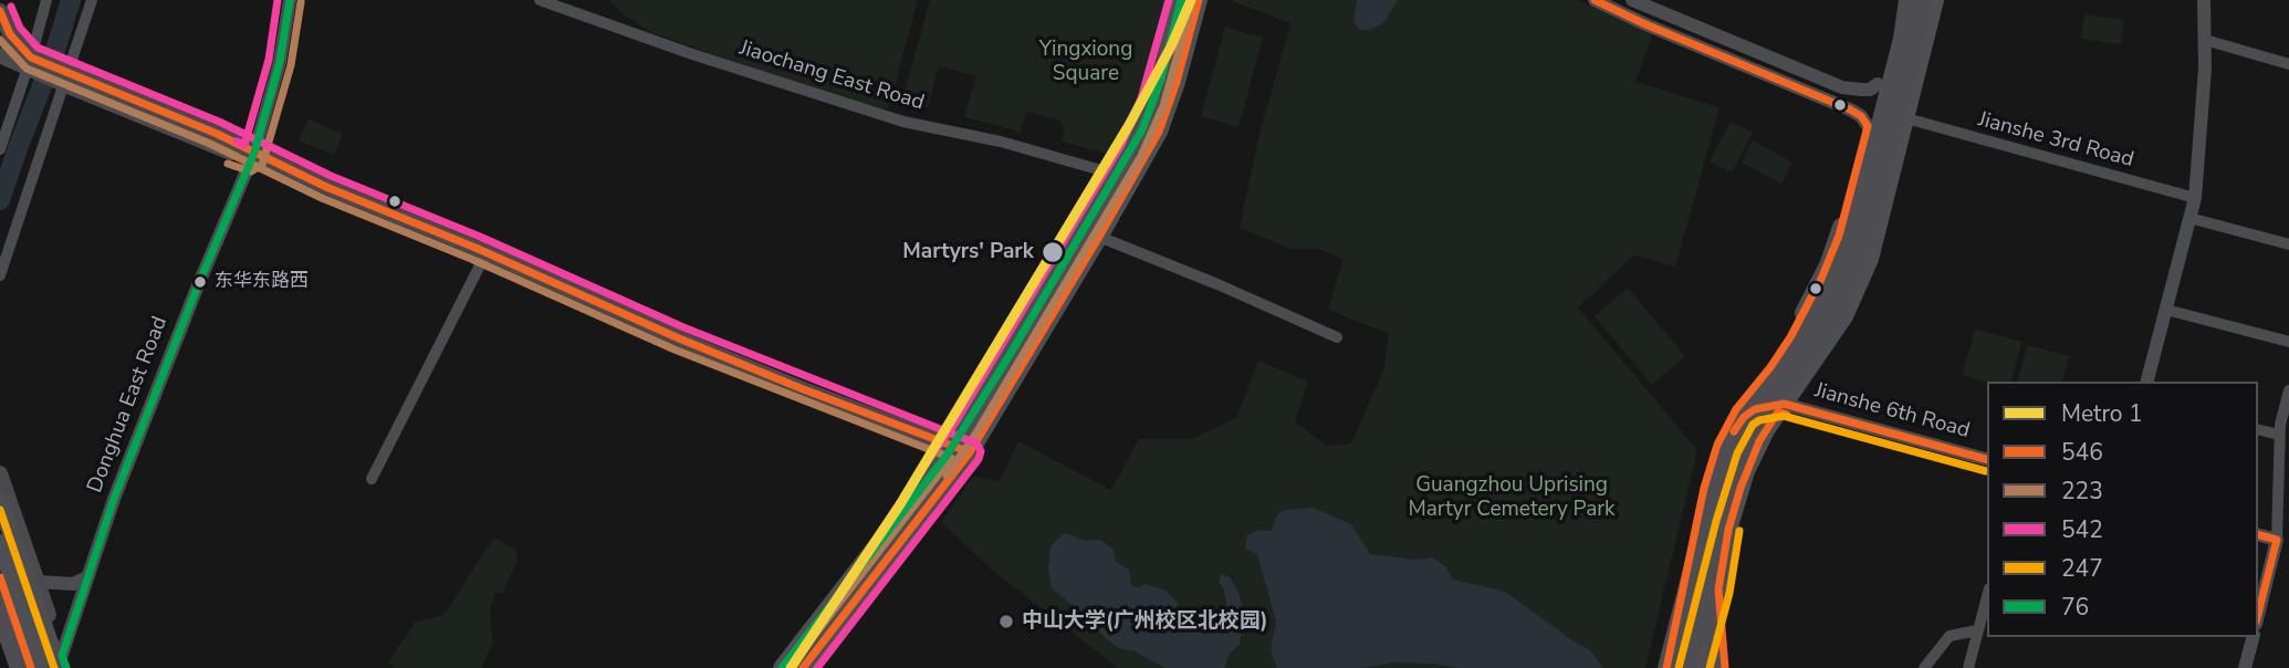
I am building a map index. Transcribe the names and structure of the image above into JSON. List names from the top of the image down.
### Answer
{
  "streets": {
    "street": [
      "Jiaochang East Road",
      "Jianshe 3rd Road",
      "Donghua East Road",
      "Jianshe 6th Road"
    ]
  },
  "parks": ["Yingxiong Square", "Guangzhou Uprising Martyr Cemetery Park"],
  "places": ["Martyrs' Park", "东华东路西", "中山大学(广州校区北校园)"],
  "lines": [
    "metro line 1",
    "transit line 546",
    "transit line 542",
    "transit line 76",
    "transit line 223",
    "transit line 247"
  ],
  "legend": [
    "Metro 1",
    "546",
    "223",
    "542",
    "247",
    "76"
  ]
}
